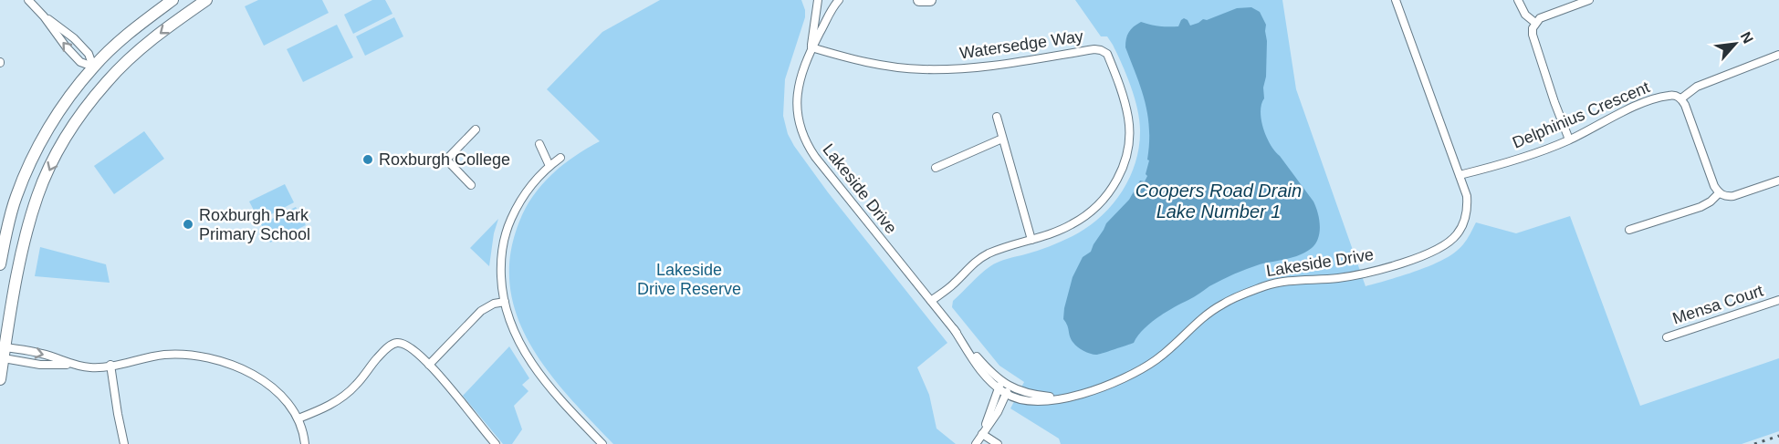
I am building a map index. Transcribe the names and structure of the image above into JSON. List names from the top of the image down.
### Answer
{
  "streets": {
    "street": [
      "Watersedge Way",
      "Delphinius Crescent",
      "Lakeside Drive",
      "Mensa Court"
    ]
  },
  "crossings": [
    ["Watersedge Way", "Lakeside Drive"],
    ["Delphinius Crescent", "Lakeside Drive"]
  ],
  "water": ["Coopers Road Drain Lake Number 1"],
  "parks": ["Lakeside Drive Reserve"],
  "places": ["Roxburgh College", "Roxburgh Park Primary School"],
  "north": "top right"
}
